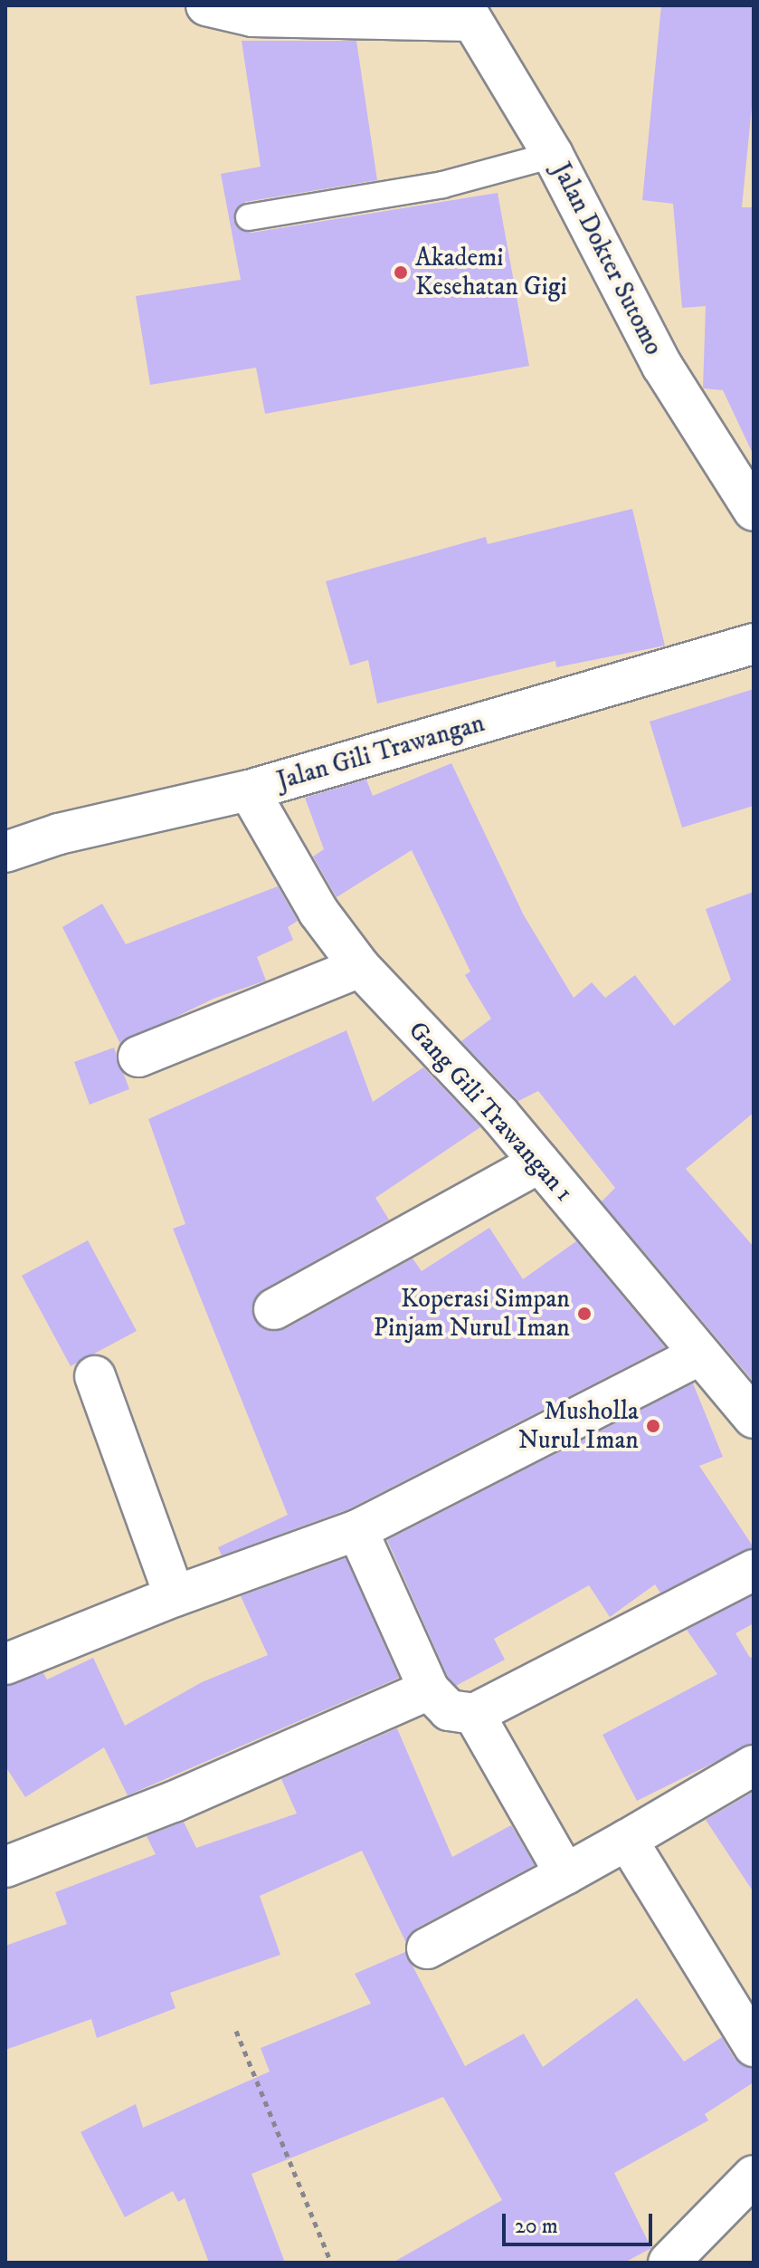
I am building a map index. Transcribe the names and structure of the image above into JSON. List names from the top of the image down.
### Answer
{
  "streets": {
    "street": ["Jalan Dokter Sutomo", "Jalan Gili Trawangan", "Gang Gili Trawangan 1"]
  },
  "crossings": [
    ["Jalan Gili Trawangan", "Gang Gili Trawangan 1"]
  ],
  "places": ["Akademi Kesehatan Gigi", "Koperasi Simpan Pinjam Nurul Iman", "Musholla Nurul Iman"],
  "scale_bar": "20 m"
}
